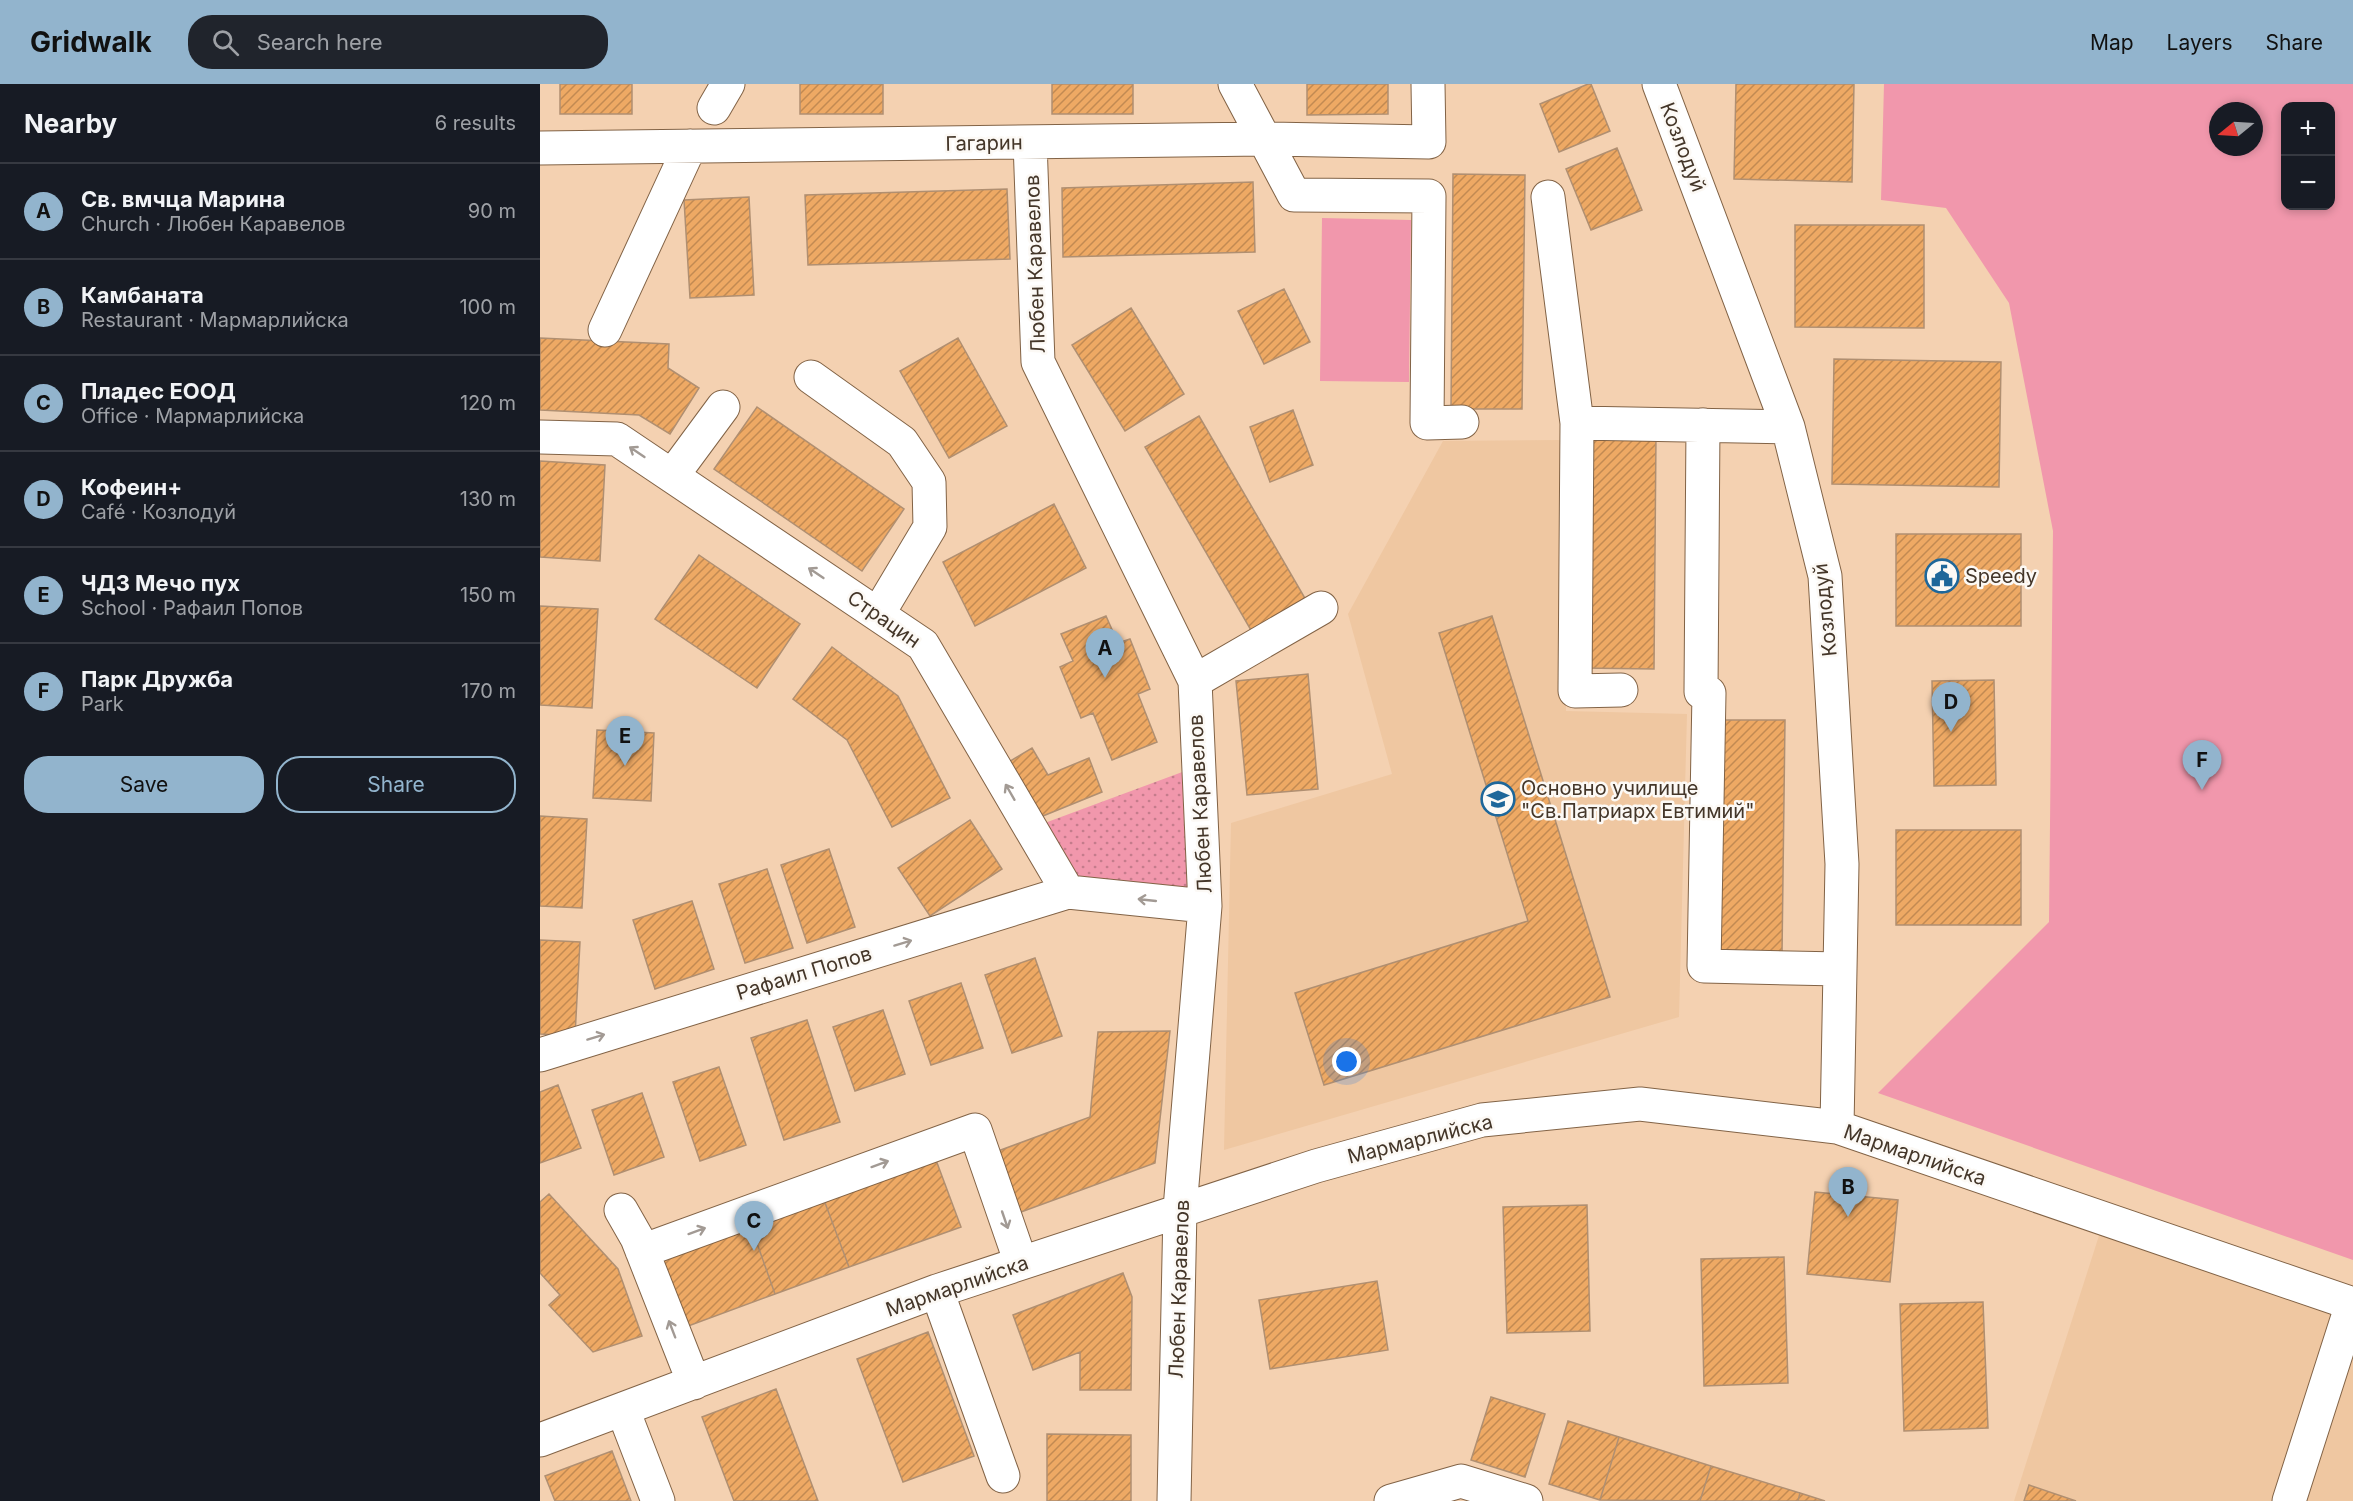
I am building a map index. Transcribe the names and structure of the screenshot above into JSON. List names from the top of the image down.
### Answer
{
  "streets": {
    "street": [
      "Гагарин",
      "Козлодуй",
      "Любен Каравелов",
      "Страцин",
      "Рафаил Попов",
      "Мармарлийска"
    ]
  },
  "crossings": [
    ["Гагарин", "Любен Каравелов"],
    ["Козлодуй", "Мармарлийска"],
    ["Любен Каравелов", "Мармарлийска"],
    ["Страцин", "Рафаил Попов"]
  ],
  "one_way": ["Страцин", "Рафаил Попов"],
  "places": {
    "public building": ["Speedy"],
    "school or university": ["Основно училище \"Св.Патриарх Евтимий\""]
  },
  "north": "left",
  "page": {
    "header": "Gridwalk",
    "search": "Search here",
    "nav": ["Map", "Layers", "Share"],
    "heading": ["Nearby", "6 results"],
    "map_buttons": ["+", "−"],
    "list": [
      {
        "mark": "A",
        "name": "Св. вмчца Марина",
        "note": "Church · Любен Каравелов",
        "value": "90 m"
      },
      {
        "mark": "B",
        "name": "Камбаната",
        "note": "Restaurant · Мармарлийска",
        "value": "100 m"
      },
      {
        "mark": "C",
        "name": "Пладес ЕООД",
        "note": "Office · Мармарлийска",
        "value": "120 m"
      },
      {
        "mark": "D",
        "name": "Кофеин+",
        "note": "Café · Козлодуй",
        "value": "130 m"
      },
      {
        "mark": "E",
        "name": "ЧДЗ Мечо пух",
        "note": "School · Рафаил Попов",
        "value": "150 m"
      },
      {
        "mark": "F",
        "name": "Парк Дружба",
        "note": "Park",
        "value": "170 m"
      }
    ],
    "pins": [
      "A",
      "D",
      "E",
      "F",
      "B",
      "C"
    ],
    "buttons": ["Save", "Share"]
  }
}
